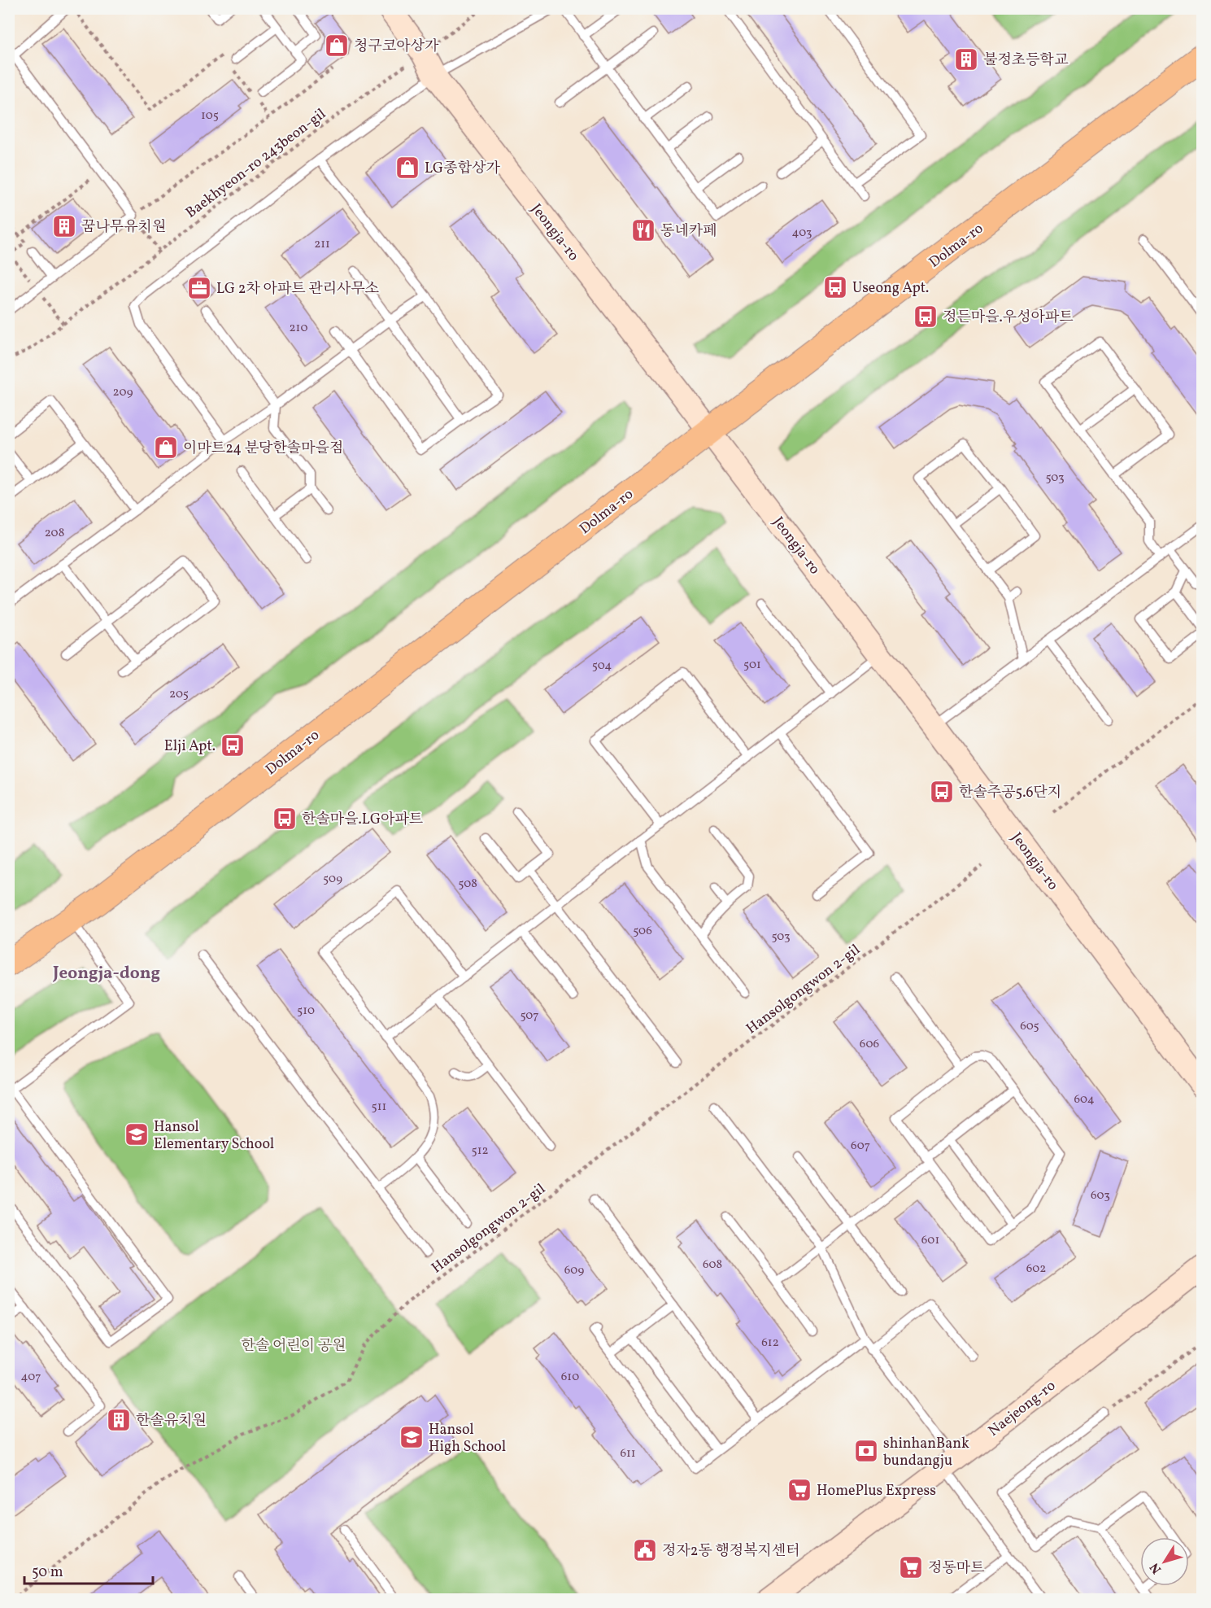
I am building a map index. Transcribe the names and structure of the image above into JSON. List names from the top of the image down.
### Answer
{
  "streets": {
    "main road": ["Dolma-ro"],
    "street": ["Jeongja-ro", "Naejeong-ro"],
    "path": ["Baekhyeon-ro 243beon-gil", "Hansolgongwon 2-gil"]
  },
  "crossings": [
    ["Baekhyeon-ro 243beon-gil", "Jeongja-ro"],
    ["Jeongja-ro", "Dolma-ro"]
  ],
  "districts": ["Jeongja-dong"],
  "parks": ["한솔 어린이 공원"],
  "places": {
    "shop": ["청구코아상가", "LG종합상가", "이마트24 분당한솔마을점"],
    "building": ["불정초등학교", "꿈나무유치원", "한솔유치원"],
    "restaurant": ["동네카페"],
    "bus stop": [
      "Useong Apt.",
      "정든마을.우성아파트",
      "Elji Apt.",
      "한솔주공5.6단지",
      "한솔마을.LG아파트"
    ],
    "office": ["LG 2차 아파트 관리사무소"],
    "school or university": ["Hansol Elementary School", "Hansol High School"],
    "bank": ["shinhanBank bundangju"],
    "supermarket": ["HomePlus Express", "정동마트"],
    "public building": ["정자2동 행정복지센터"]
  },
  "house_numbers": [
    "105",
    "403",
    "211",
    "210",
    "209",
    "503",
    "208",
    "501",
    "504",
    "205",
    "509",
    "508",
    "506",
    "503",
    "510",
    "507",
    "605",
    "606",
    "604",
    "511",
    "607",
    "512",
    "603",
    "601",
    "608",
    "602",
    "609",
    "612",
    "407",
    "610",
    "611"
  ],
  "scale_bar": "50 m",
  "north": "bottom left"
}
